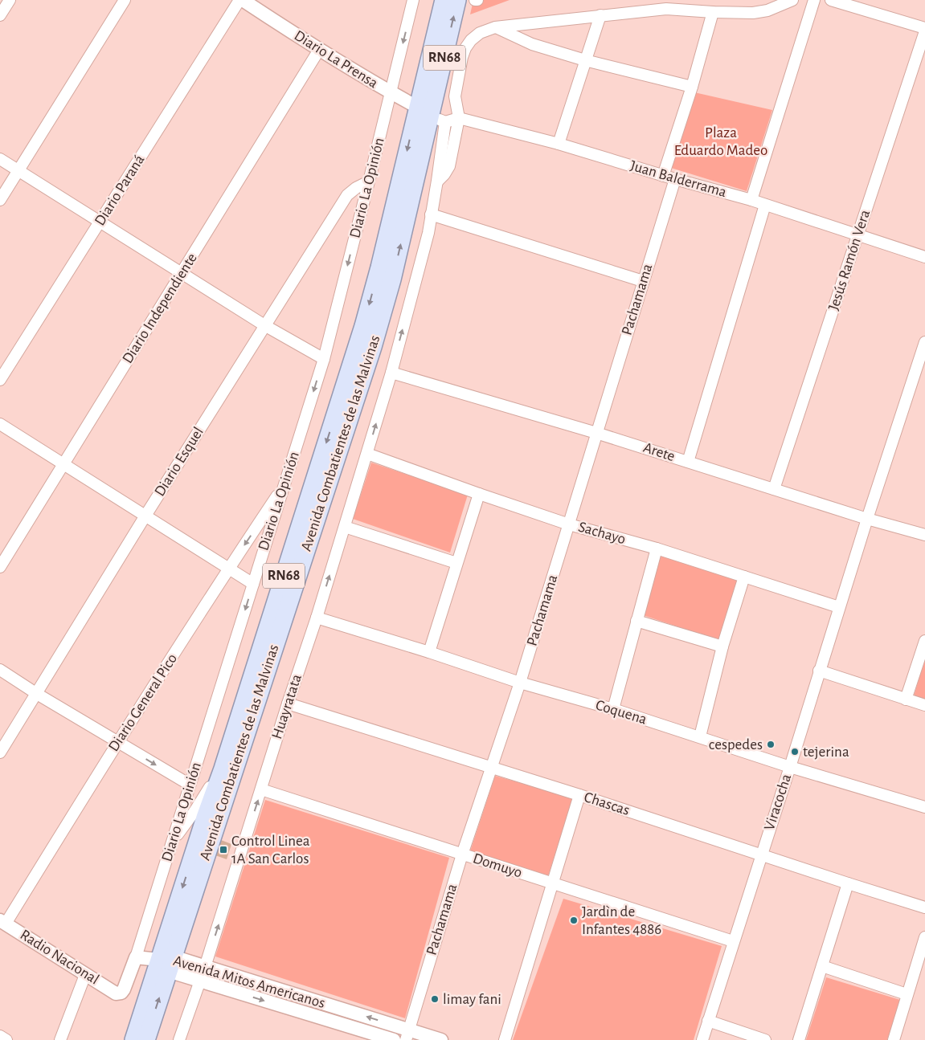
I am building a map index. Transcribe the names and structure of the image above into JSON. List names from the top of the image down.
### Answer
{
  "streets": {
    "main road": ["RN68", "Avenida Combatientes de las Malvinas"],
    "street": [
      "Diario La Prensa",
      "Juan Balderrama",
      "Diario La Opinión",
      "Diario Paraná",
      "Jesús Ramón Vera",
      "Pachamama",
      "Diario Independiente",
      "Arete",
      "Diario Esquel",
      "Sachayo",
      "Diario General Pico",
      "Huayratata",
      "Coquena",
      "Viracocha",
      "Chascas",
      "Domuyo",
      "Radio Nacional",
      "Avenida Mitos Americanos"
    ]
  },
  "crossings": [
    ["Diario La Prensa", "Diario La Opinión"],
    ["Diario La Prensa", "Diario Independiente"],
    ["Diario La Prensa", "Avenida Combatientes de las Malvinas"],
    ["Diario La Prensa", "Huayratata"],
    ["Juan Balderrama", "Jesús Ramón Vera"],
    ["Juan Balderrama", "Pachamama"],
    ["Diario La Opinión", "Diario Esquel"],
    ["Diario La Opinión", "Diario General Pico"],
    ["Diario La Opinión", "Radio Nacional"],
    ["Jesús Ramón Vera", "Arete"],
    ["Pachamama", "Arete"],
    ["Pachamama", "Sachayo"],
    ["Pachamama", "Coquena"],
    ["Pachamama", "Chascas"],
    ["Pachamama", "Domuyo"],
    ["Pachamama", "Avenida Mitos Americanos"],
    ["Avenida Combatientes de las Malvinas", "Huayratata"],
    ["Avenida Combatientes de las Malvinas", "Avenida Mitos Americanos"],
    ["Arete", "Huayratata"],
    ["Arete", "Viracocha"],
    ["Sachayo", "Huayratata"],
    ["Sachayo", "Viracocha"],
    ["Diario General Pico", "Radio Nacional"],
    ["Huayratata", "Coquena"],
    ["Huayratata", "Chascas"],
    ["Huayratata", "Domuyo"],
    ["Huayratata", "Avenida Mitos Americanos"],
    ["Coquena", "Viracocha"],
    ["Viracocha", "Chascas"],
    ["Viracocha", "Domuyo"]
  ],
  "one_way": ["Diario La Opinión", "Huayratata"],
  "parks": ["Plaza Eduardo Madeo"],
  "places": {
    "other": [
      "cespedes",
      "tejerina",
      "Jardìn de Infantes 4886",
      "limay fani"
    ],
    "transit": ["Control Linea 1A San Carlos"]
  }
}
